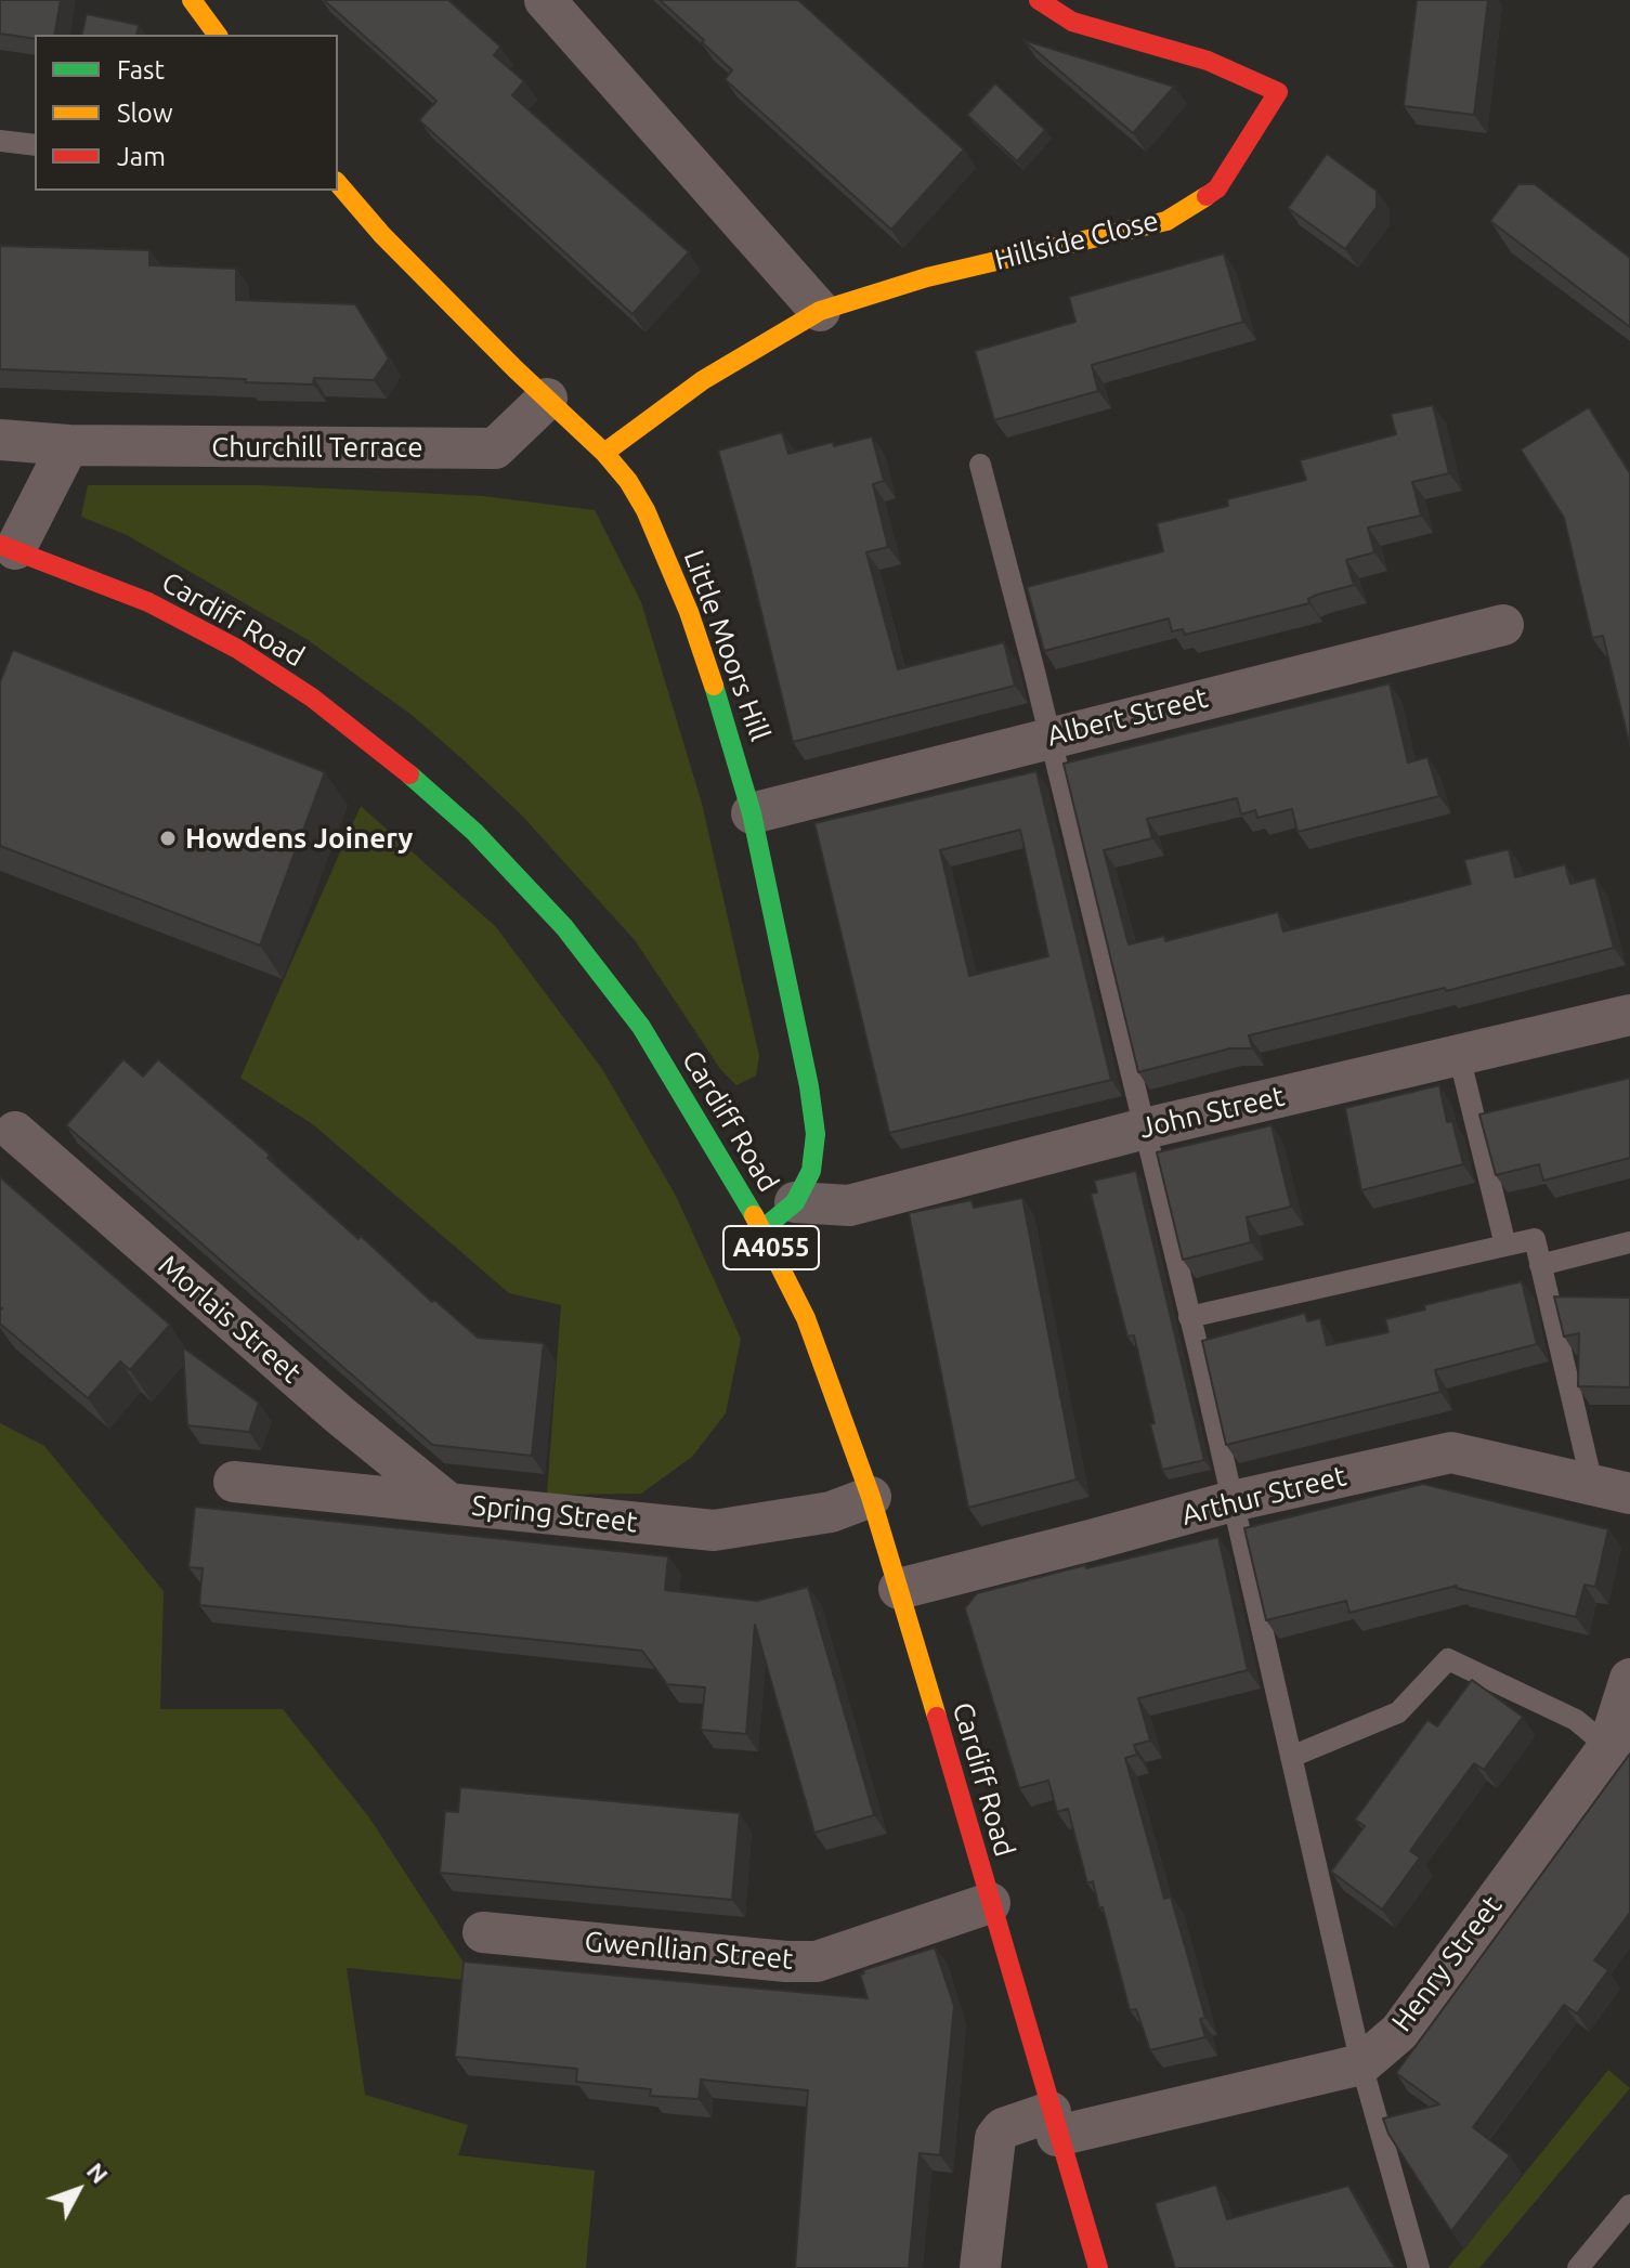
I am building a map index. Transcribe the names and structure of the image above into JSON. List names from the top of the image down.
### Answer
{
  "streets": {
    "street": [
      "Hillside Close",
      "Churchill Terrace",
      "Cardiff Road",
      "Little Moors Hill",
      "Albert Street",
      "John Street",
      "A4055",
      "Morlais Street",
      "Arthur Street",
      "Spring Street",
      "Gwenllian Street",
      "Henry Street"
    ]
  },
  "crossings": [
    ["Hillside Close", "Little Moors Hill"],
    ["Churchill Terrace", "Little Moors Hill"],
    ["Cardiff Road", "Little Moors Hill"],
    ["Cardiff Road", "Arthur Street"],
    ["Cardiff Road", "Spring Street"],
    ["Cardiff Road", "Gwenllian Street"],
    ["Cardiff Road", "Henry Street"],
    ["Little Moors Hill", "Albert Street"],
    ["Little Moors Hill", "John Street"],
    ["Morlais Street", "Spring Street"]
  ],
  "places": ["Howdens Joinery"],
  "legend": ["Fast", "Slow", "Jam"],
  "north": "top right"
}
